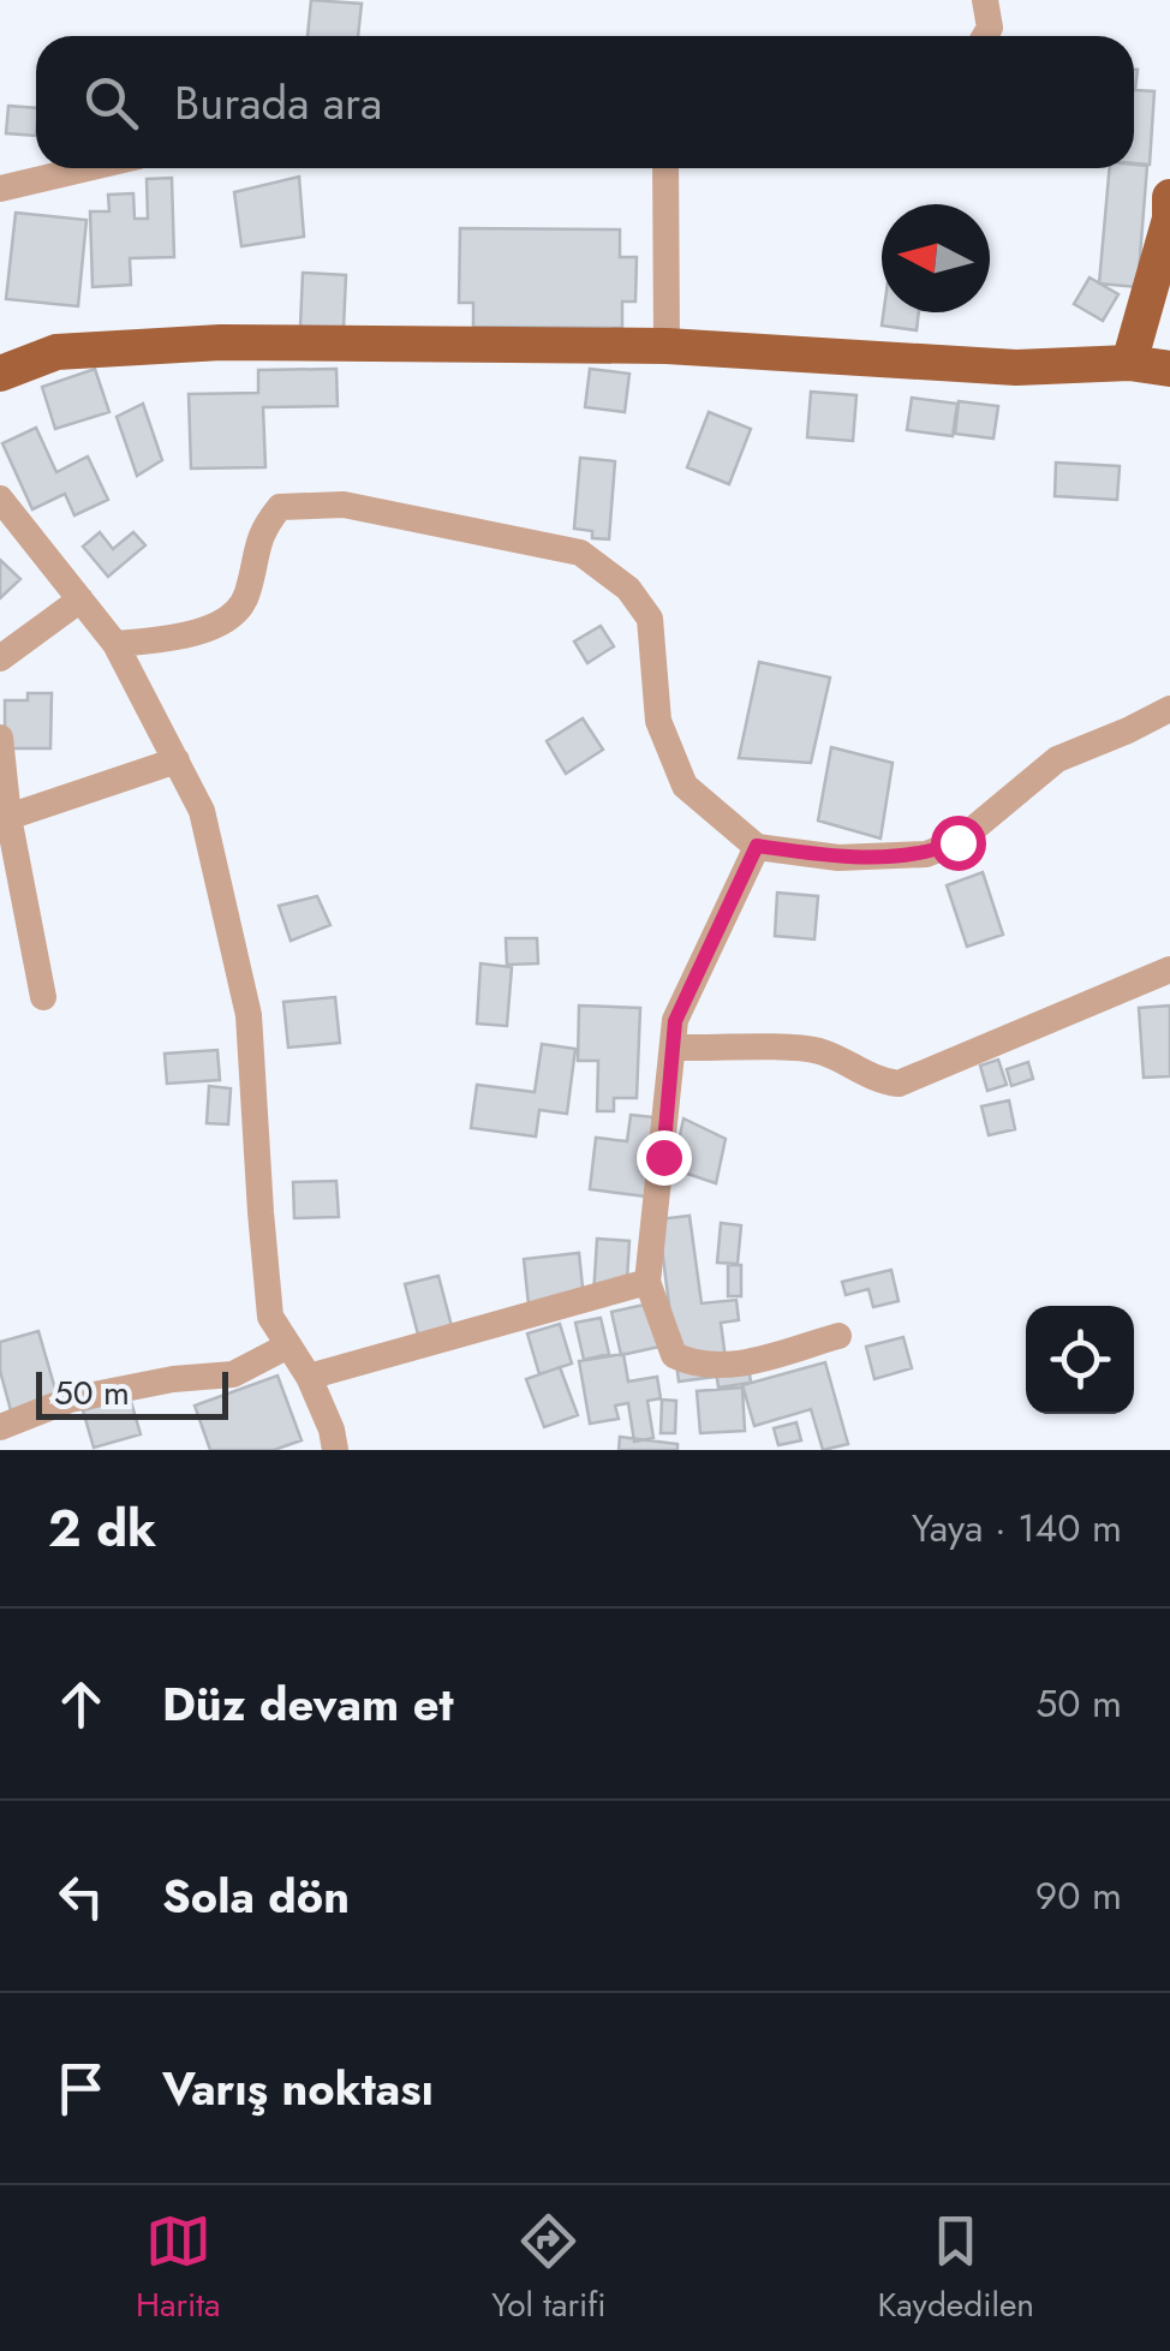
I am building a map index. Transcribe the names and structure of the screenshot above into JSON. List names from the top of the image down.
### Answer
{
  "scale_bar": "50 m",
  "north": "left",
  "page": {
    "search": "Burada ara",
    "scale": "50 m",
    "heading": ["2 dk", "Yaya · 140 m"],
    "list": [
      ["Düz devam et", "50 m"],
      ["Sola dön", "90 m"],
      "Varış noktası"
    ],
    "nav": ["Harita", "Yol tarifi", "Kaydedilen"]
  }
}
